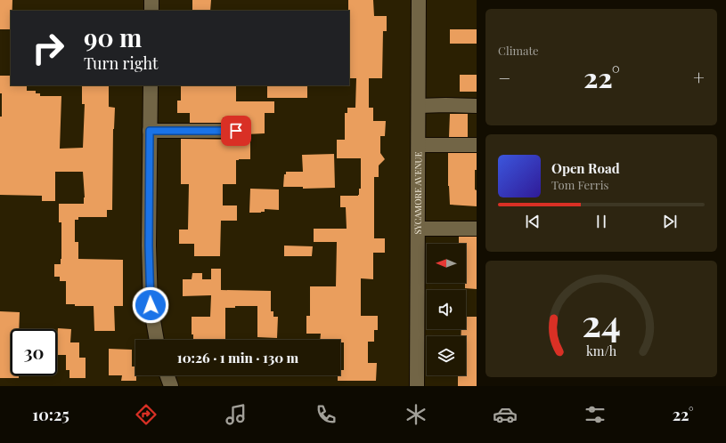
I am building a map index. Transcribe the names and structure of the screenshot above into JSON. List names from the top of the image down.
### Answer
{
  "streets": {
    "street": ["SYCAMORE AVENUE"]
  },
  "north": "left",
  "page": {
    "tile": "Climate",
    "turn": ["90 m", "Turn right"],
    "heat": ["−", "22°", "+"],
    "song": ["Open Road", "Tom Ferris"],
    "limit": "30",
    "trip": "10:26 · 1 min · 130 m",
    "tabs": ["10:25", "22°"],
    "gauge": ["24", "km/h"]
  }
}
